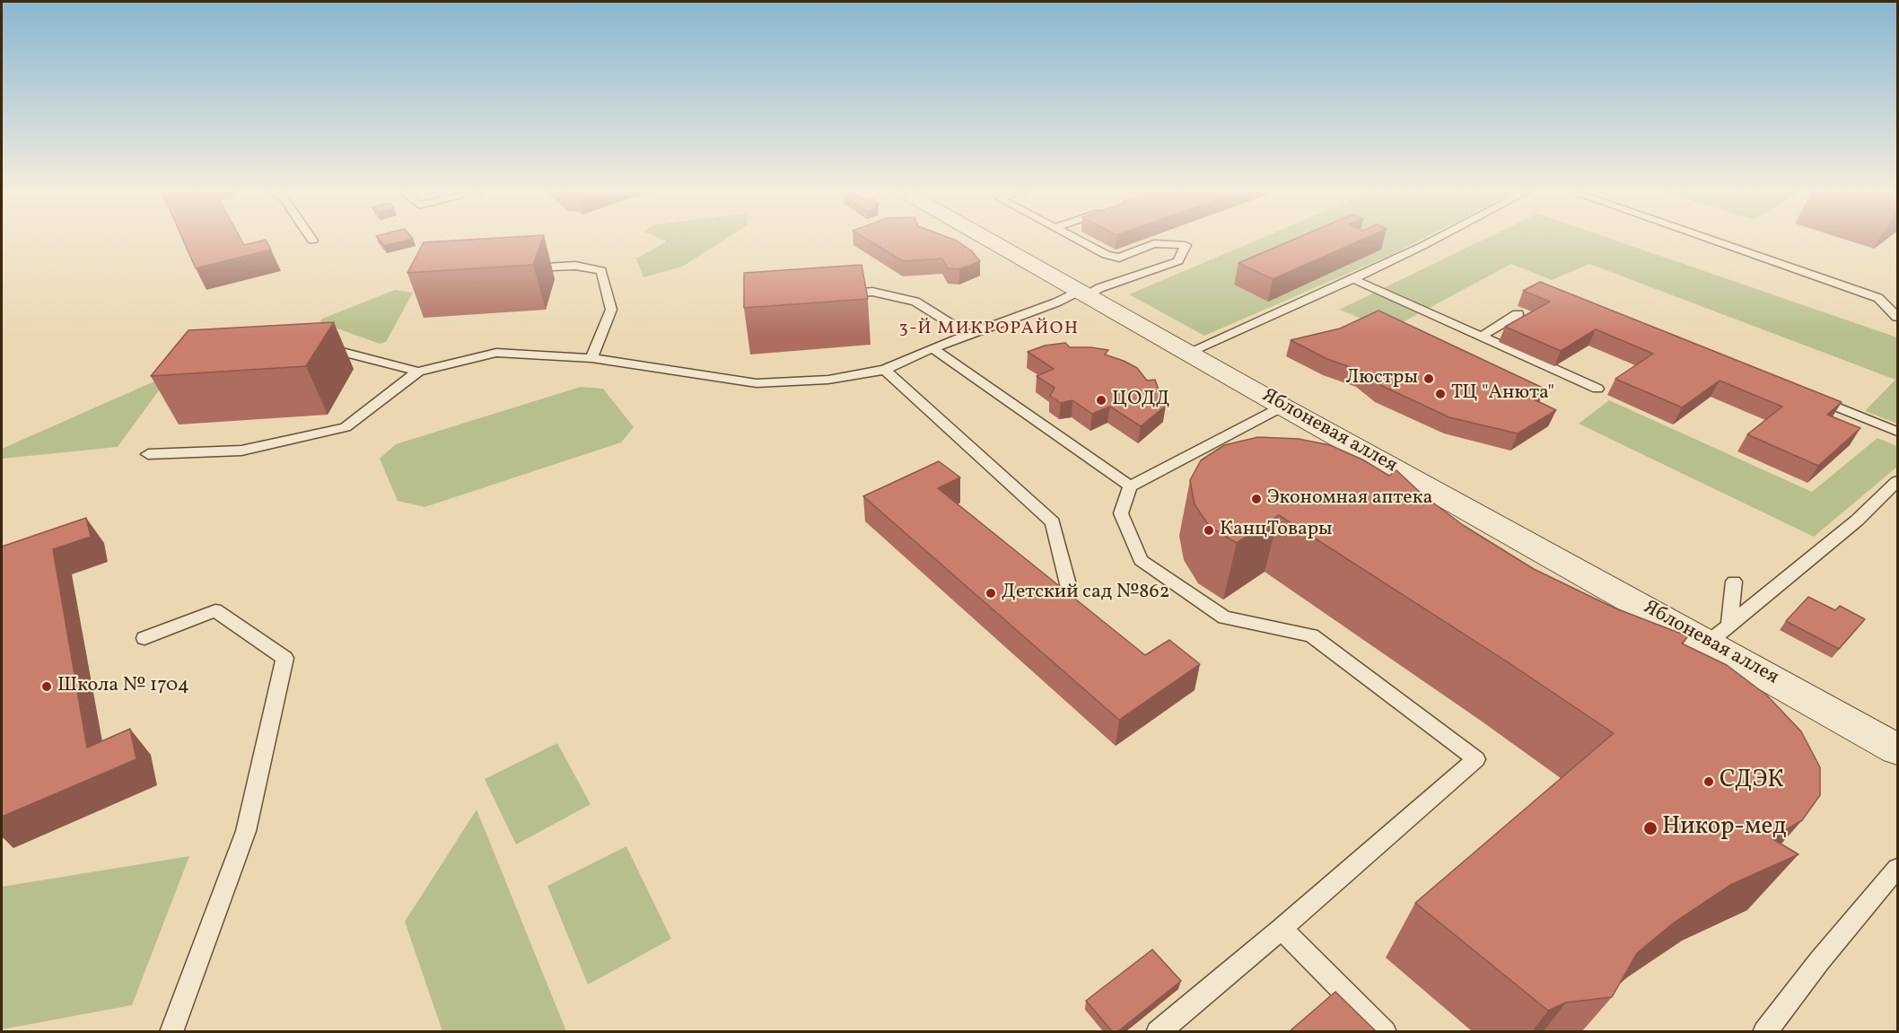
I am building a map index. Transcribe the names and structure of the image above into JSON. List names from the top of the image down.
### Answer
{
  "streets": {
    "street": ["Яблоневая аллея"]
  },
  "districts": ["3-Й МИКРОРАЙОН"],
  "places": [
    "Люстры",
    "ТЦ \"Анюта\"",
    "ЦОДД",
    "Экономная аптека",
    "КанцТовары",
    "Детский сад №862",
    "Школа № 1704",
    "СДЭК",
    "Никор-мед"
  ]
}
